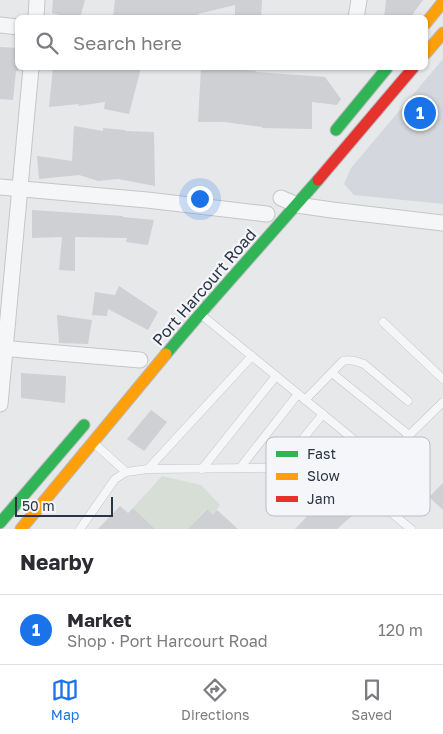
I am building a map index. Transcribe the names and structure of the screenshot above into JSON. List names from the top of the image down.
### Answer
{
  "streets": {
    "highway": ["Port Harcourt Road"]
  },
  "legend": ["Fast", "Slow", "Jam"],
  "scale_bar": "50 m",
  "page": {
    "search": "Search here",
    "pins": "1",
    "scale": "50 m",
    "heading": "Nearby",
    "list": [
      {
        "mark": "1",
        "name": "Market",
        "note": "Shop · Port Harcourt Road",
        "value": "120 m"
      }
    ],
    "nav": ["Map", "Directions", "Saved"]
  }
}
